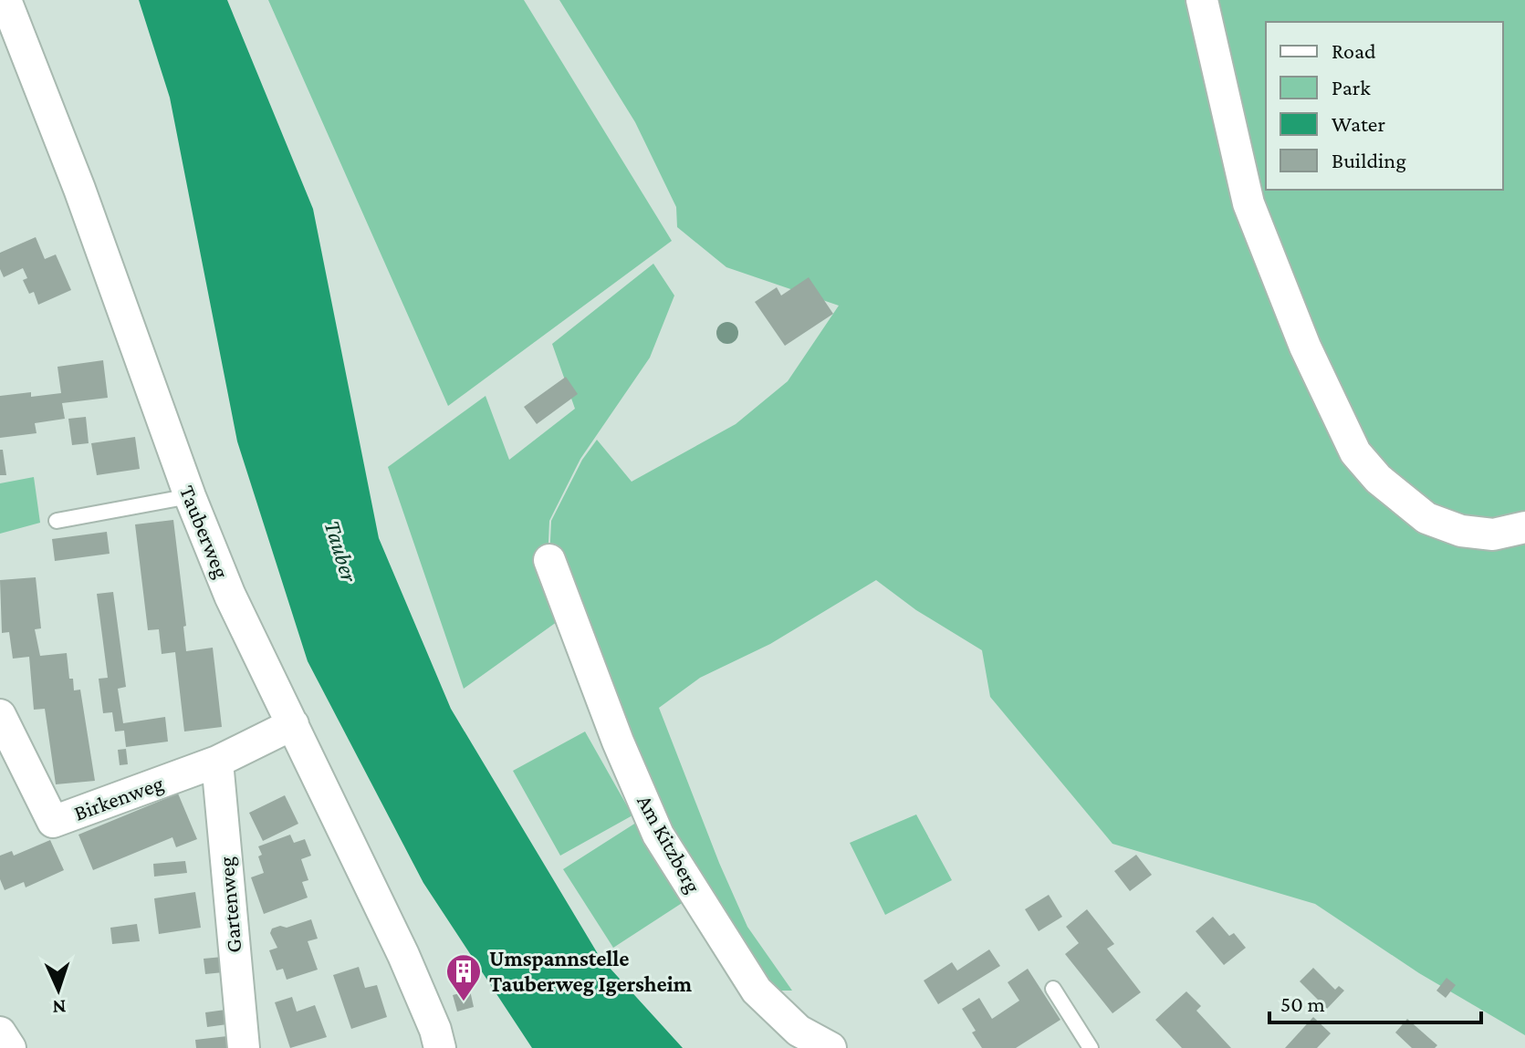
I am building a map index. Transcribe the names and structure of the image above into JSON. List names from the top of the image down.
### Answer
{
  "streets": {
    "street": [
      "Tauberweg",
      "Birkenweg",
      "Am Kitzberg",
      "Gartenweg"
    ]
  },
  "crossings": [
    ["Tauberweg", "Birkenweg"],
    ["Birkenweg", "Gartenweg"]
  ],
  "water": ["Tauber"],
  "places": {
    "building": ["Umspannstelle Tauberweg Igersheim"]
  },
  "legend": [
    "Road",
    "Park",
    "Water",
    "Building"
  ],
  "scale_bar": "50 m",
  "north": "bottom"
}
